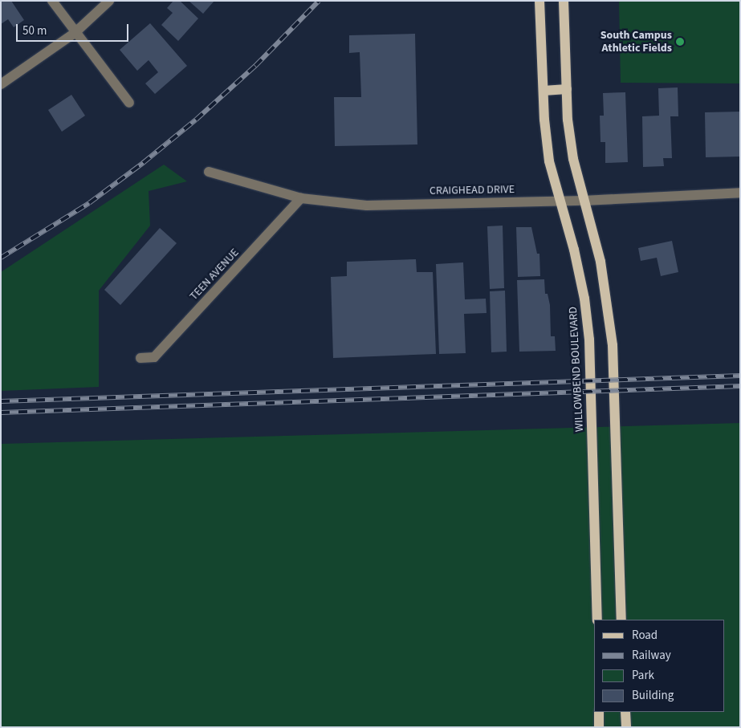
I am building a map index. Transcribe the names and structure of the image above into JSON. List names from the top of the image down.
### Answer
{
  "streets": {
    "main road": ["WILLOWBEND BOULEVARD"],
    "street": ["CRAIGHEAD DRIVE", "TEEN AVENUE"]
  },
  "crossings": [
    ["CRAIGHEAD DRIVE", "TEEN AVENUE"],
    ["CRAIGHEAD DRIVE", "WILLOWBEND BOULEVARD"]
  ],
  "places": ["South Campus Athletic Fields"],
  "legend": [
    "Road",
    "Railway",
    "Park",
    "Building"
  ],
  "scale_bar": "50 m"
}
